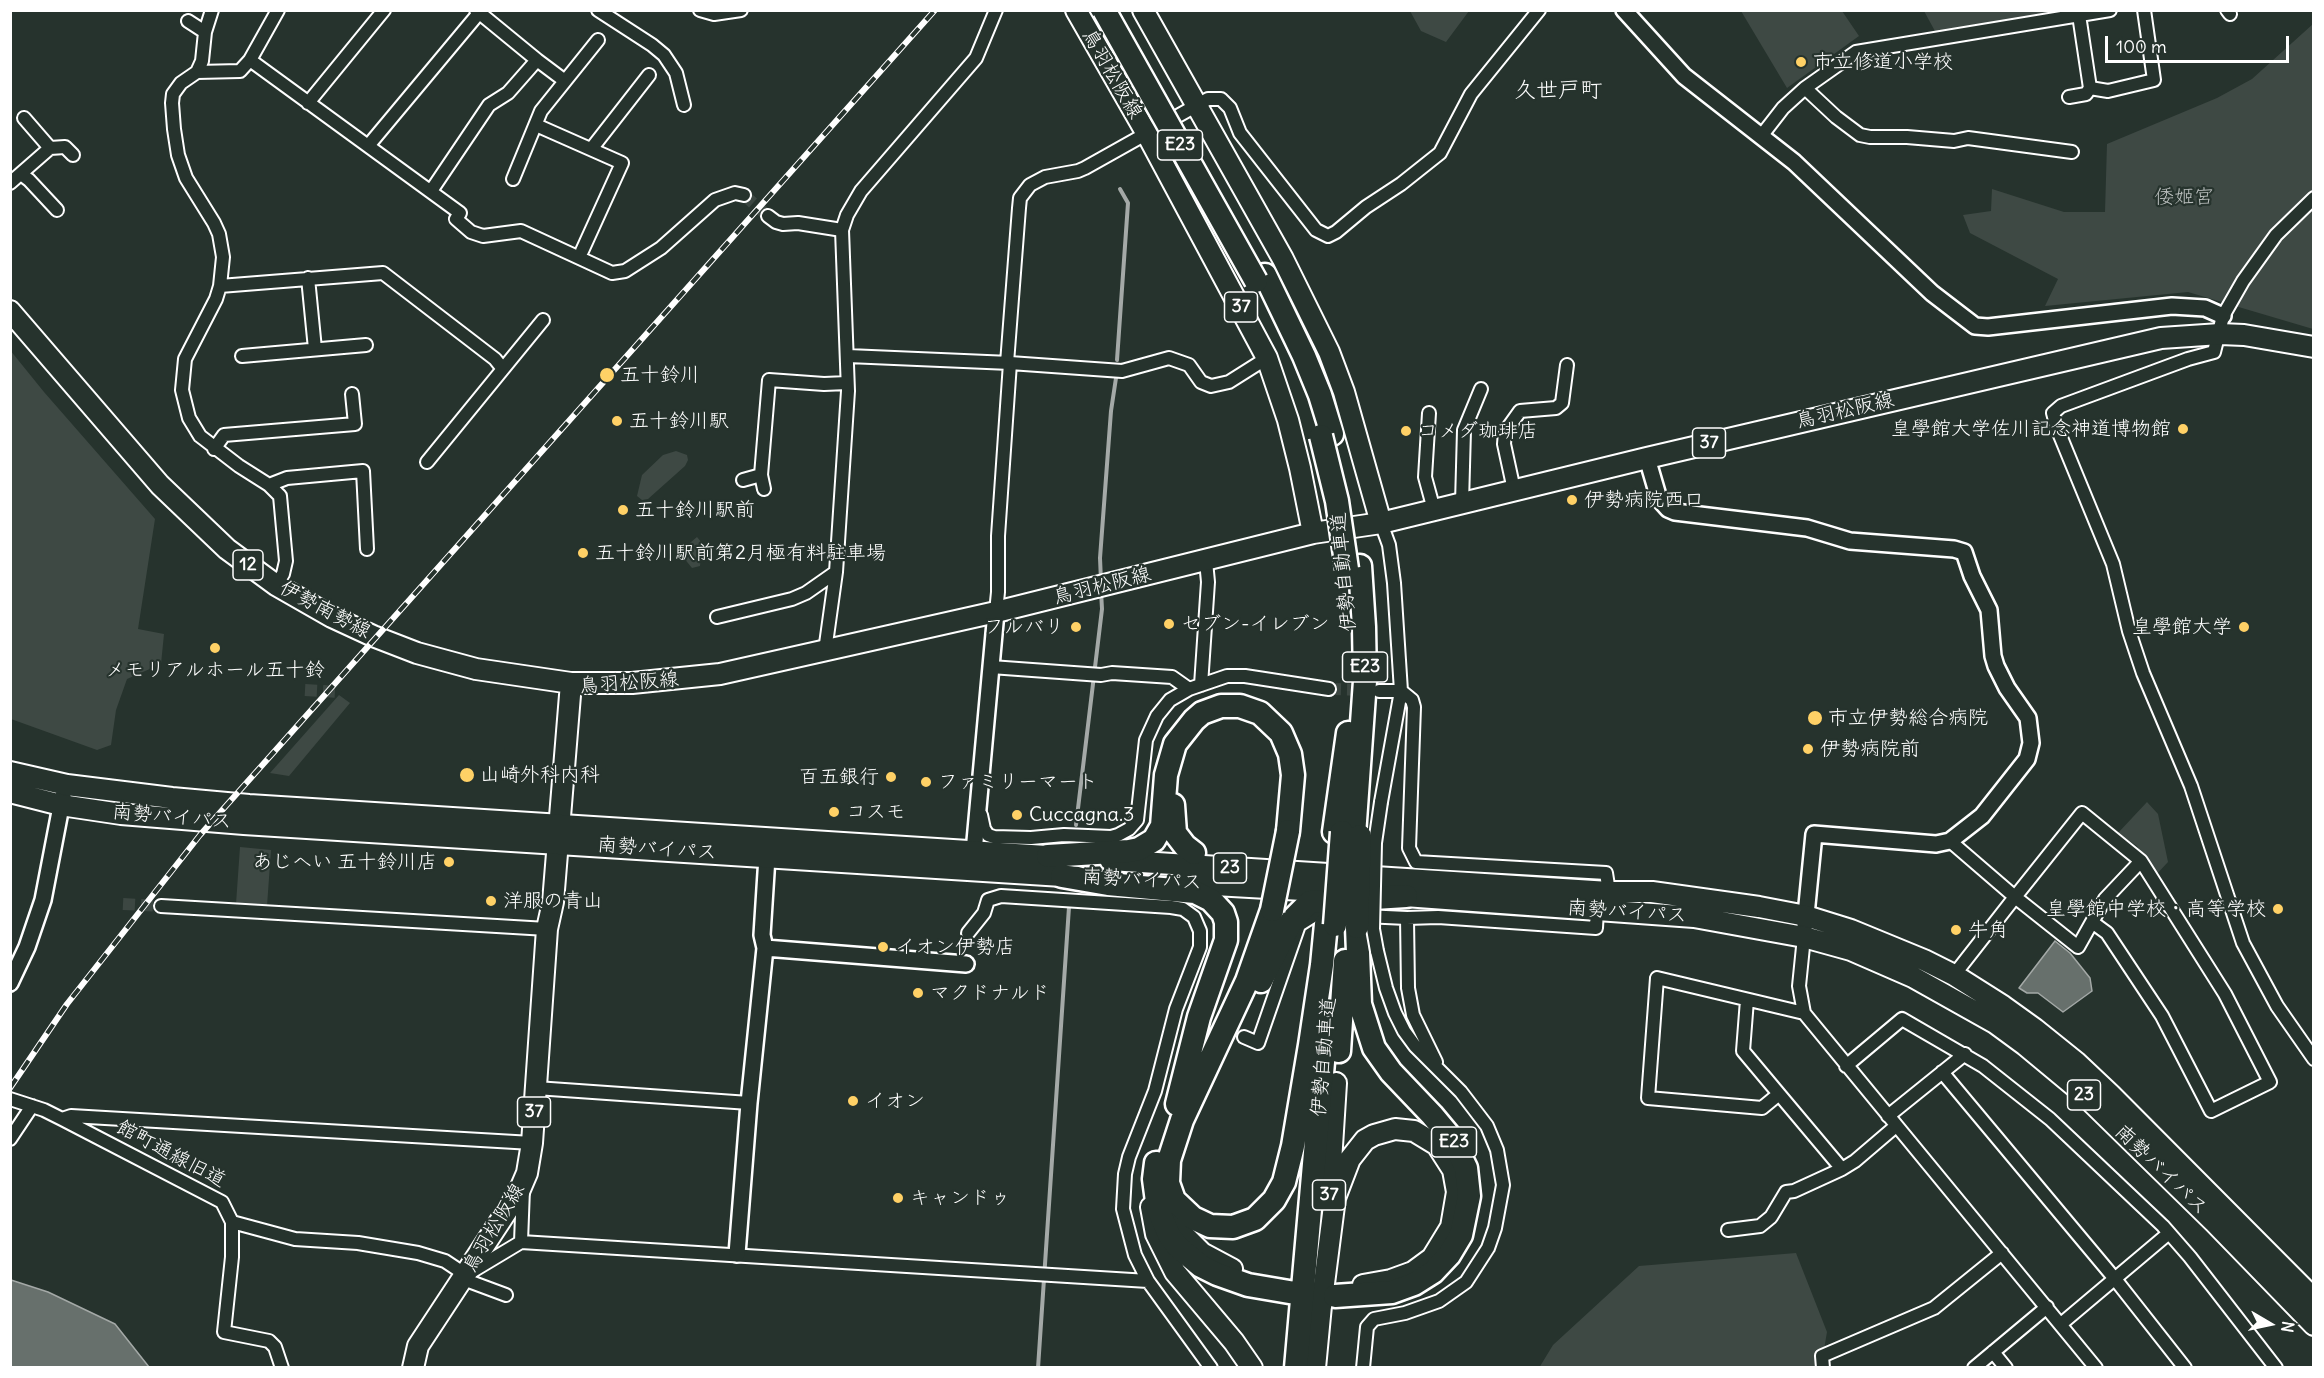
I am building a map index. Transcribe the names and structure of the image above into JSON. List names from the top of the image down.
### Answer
{
  "streets": {
    "highway": ["E23", "伊勢自動車道"],
    "main road": [
      "鳥羽松阪線",
      "37",
      "12",
      "伊勢南勢線",
      "南勢バイパス",
      "23"
    ],
    "street": ["館町通線旧道"]
  },
  "crossings": [
    ["鳥羽松阪線", "伊勢南勢線"],
    ["鳥羽松阪線", "南勢バイパス"],
    ["E23", "37"],
    ["E23", "伊勢自動車道"],
    ["37", "伊勢自動車道"]
  ],
  "districts": ["久世戸町"],
  "parks": ["倭姬宮"],
  "places": [
    "市立修道小学校",
    "五十鈴川",
    "五十鈴川駅",
    "皇學館大学佐川記念神道博物館",
    "コメダ珈琲店",
    "伊勢病院西口",
    "五十鈴川駅前",
    "五十鈴川駅前第2月極有料駐車場",
    "セブン-イレブン",
    "フルバリ",
    "皇學館大学",
    "メモリアルホール五十鈴",
    "市立伊勢総合病院",
    "伊勢病院前",
    "山崎外科内科",
    "百五銀行",
    "ファミリーマート",
    "コスモ",
    "Cuccagna.3",
    "あじへい 五十鈴川店",
    "洋服の青山",
    "皇學館中学校・高等学校",
    "牛角",
    "イオン伊勢店",
    "マクドナルド",
    "イオン",
    "キャンドゥ"
  ],
  "scale_bar": "100 m",
  "north": "right"
}
